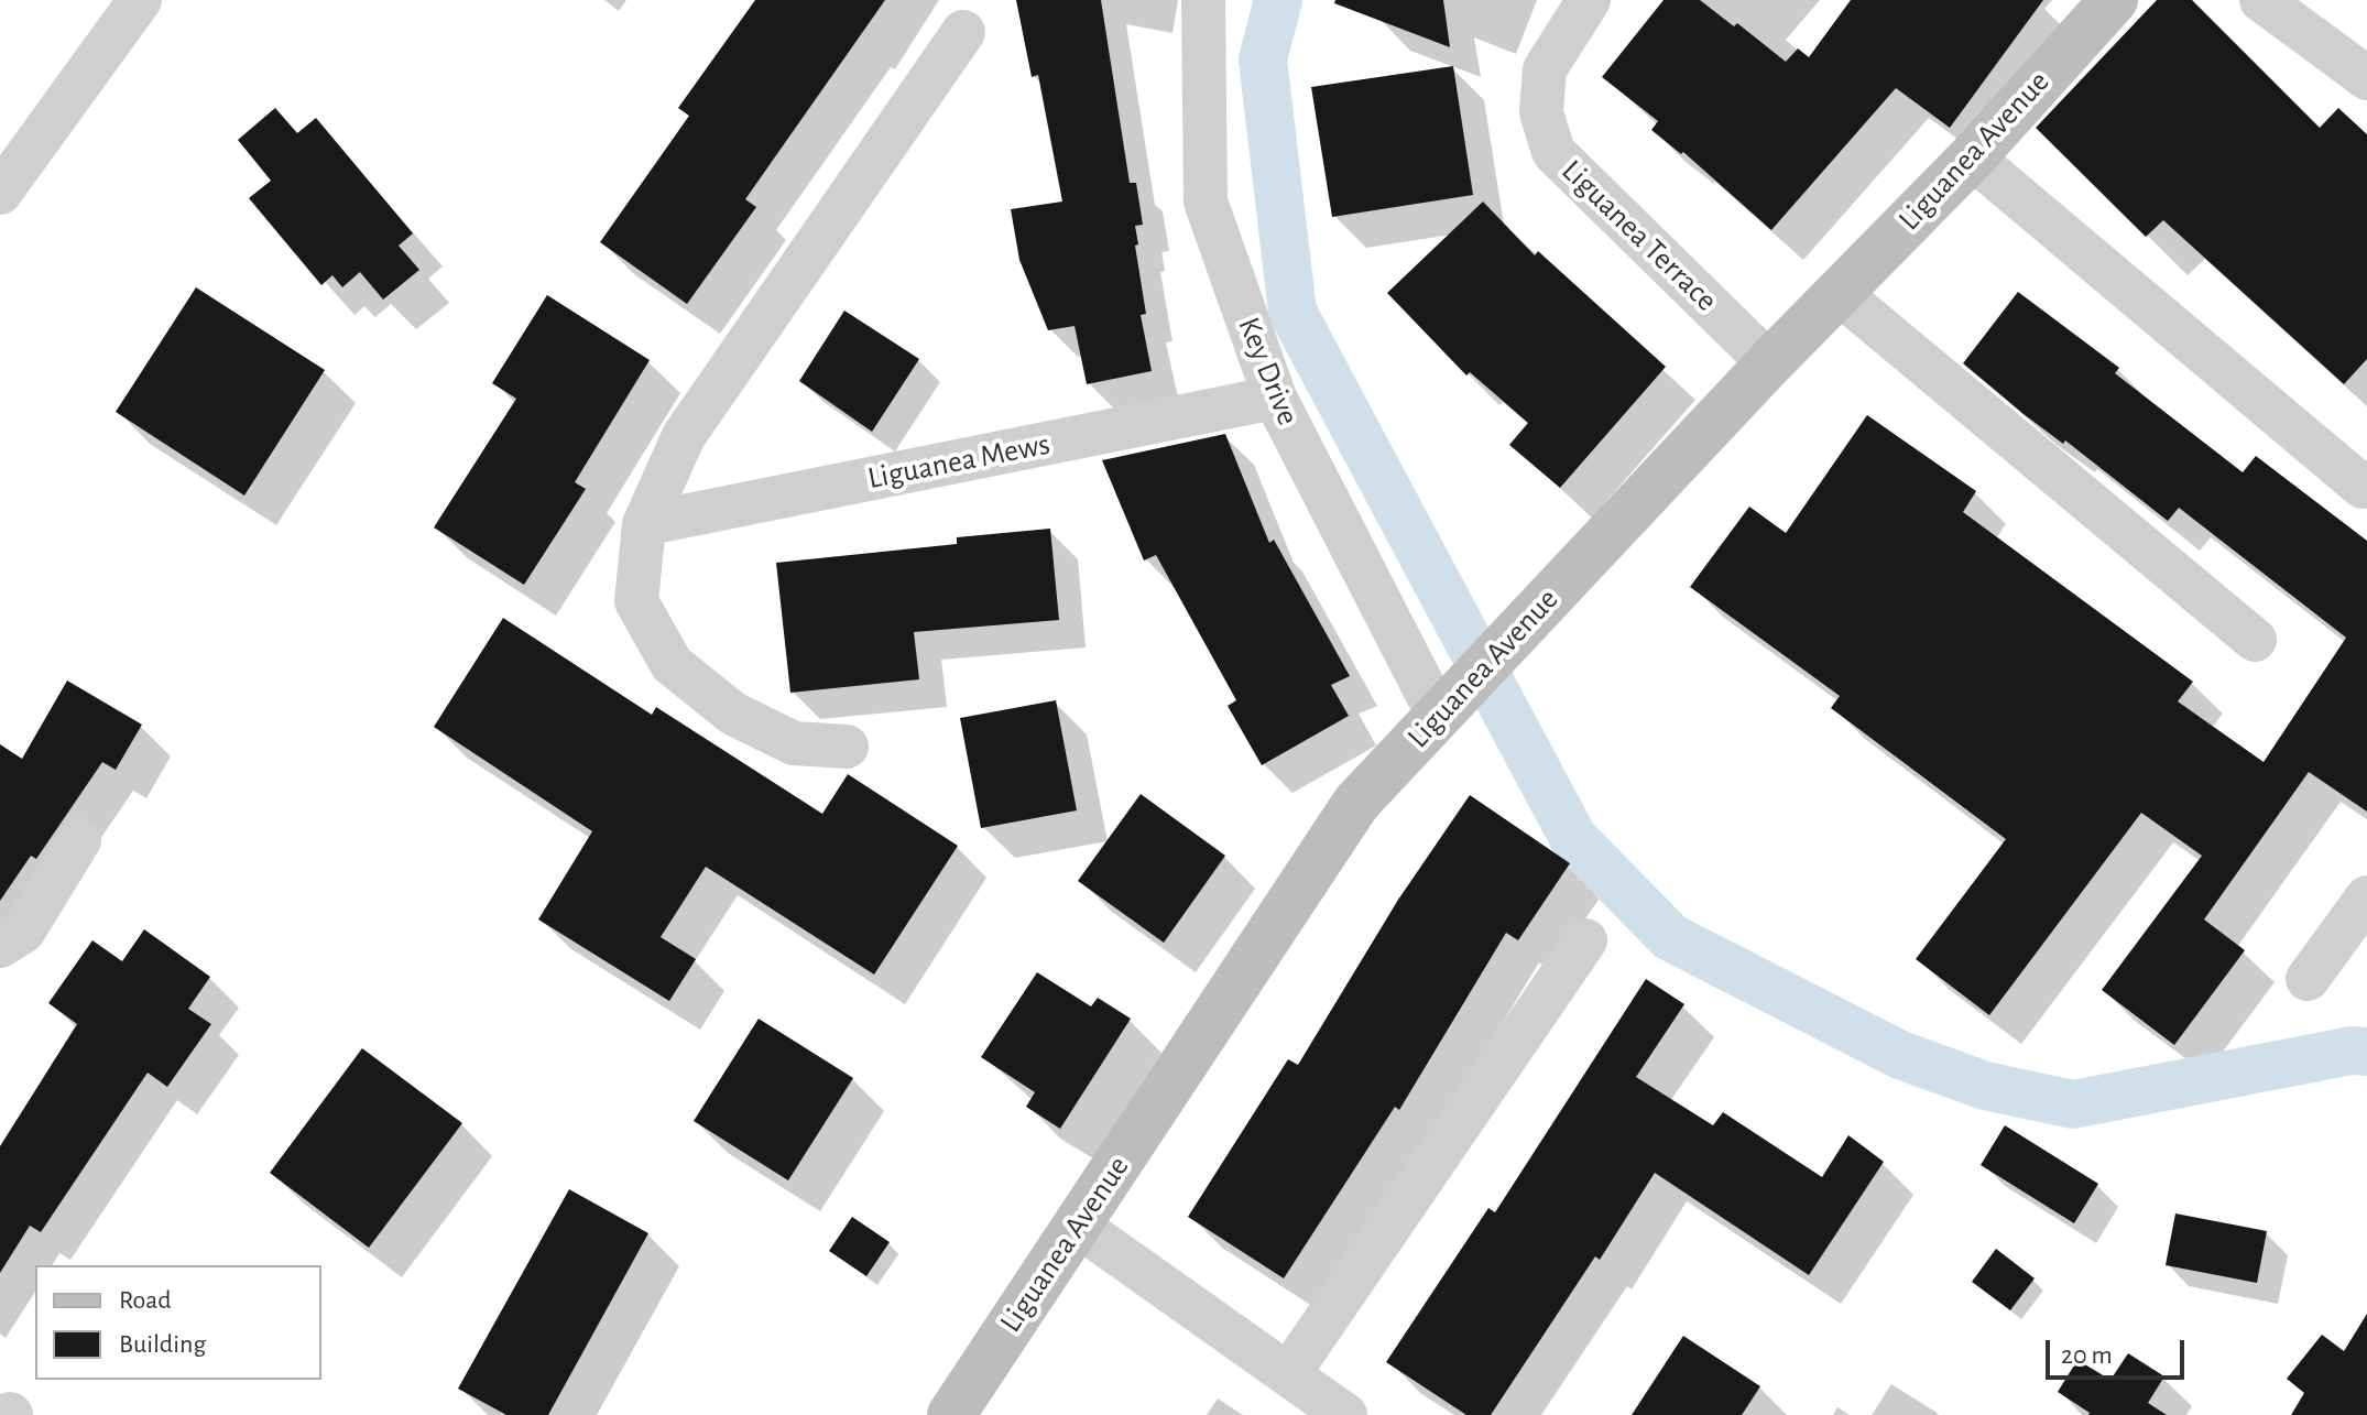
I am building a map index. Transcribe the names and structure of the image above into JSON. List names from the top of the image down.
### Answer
{
  "streets": {
    "main road": ["Liguanea Avenue"],
    "street": ["Liguanea Terrace", "Key Drive", "Liguanea Mews"]
  },
  "crossings": [
    ["Liguanea Avenue", "Liguanea Terrace"],
    ["Liguanea Avenue", "Key Drive"],
    ["Key Drive", "Liguanea Mews"]
  ],
  "legend": ["Road", "Building"],
  "scale_bar": "20 m"
}
